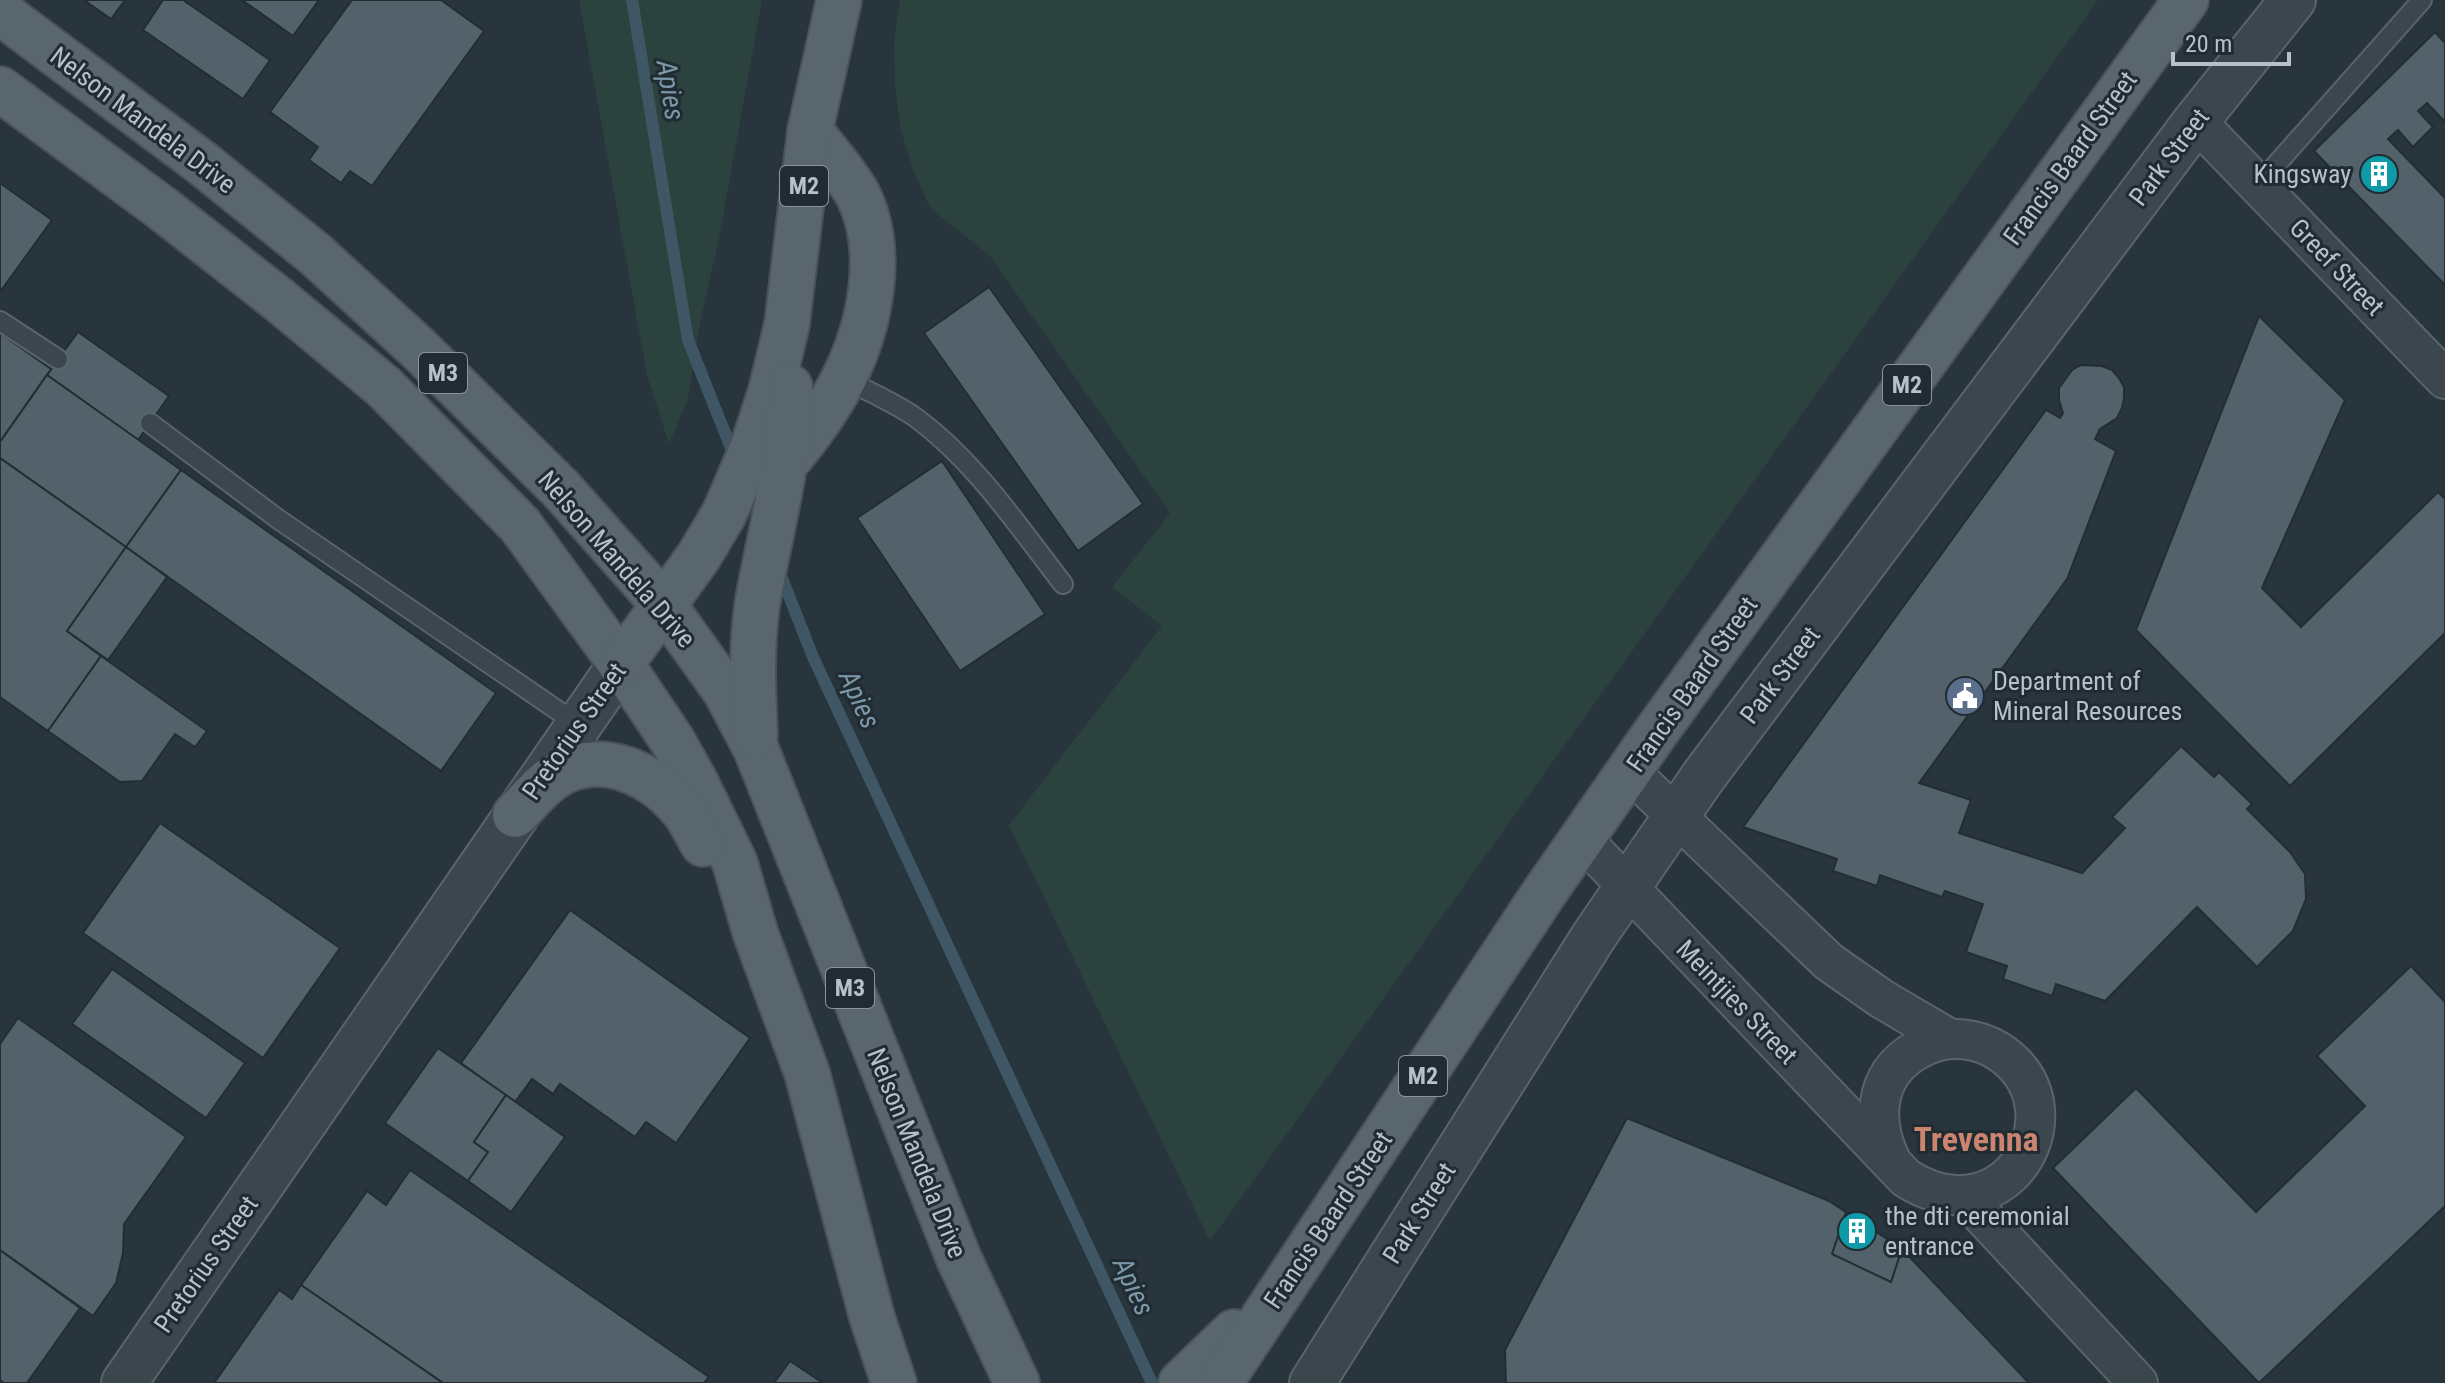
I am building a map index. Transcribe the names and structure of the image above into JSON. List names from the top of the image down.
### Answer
{
  "streets": {
    "main road": [
      "Nelson Mandela Drive",
      "Francis Baard Street",
      "M2",
      "M3",
      "Pretorius Street"
    ],
    "street": ["Park Street", "Greef Street", "Meintjies Street"]
  },
  "crossings": [
    ["Nelson Mandela Drive", "Pretorius Street"],
    ["Park Street", "Greef Street"],
    ["Park Street", "Meintjies Street"],
    ["Francis Baard Street", "Meintjies Street"]
  ],
  "districts": ["Trevenna"],
  "water": ["Apies"],
  "places": {
    "building": ["Kingsway", "the dti ceremonial entrance"],
    "public building": ["Department of Mineral Resources"]
  },
  "scale_bar": "20 m"
}
